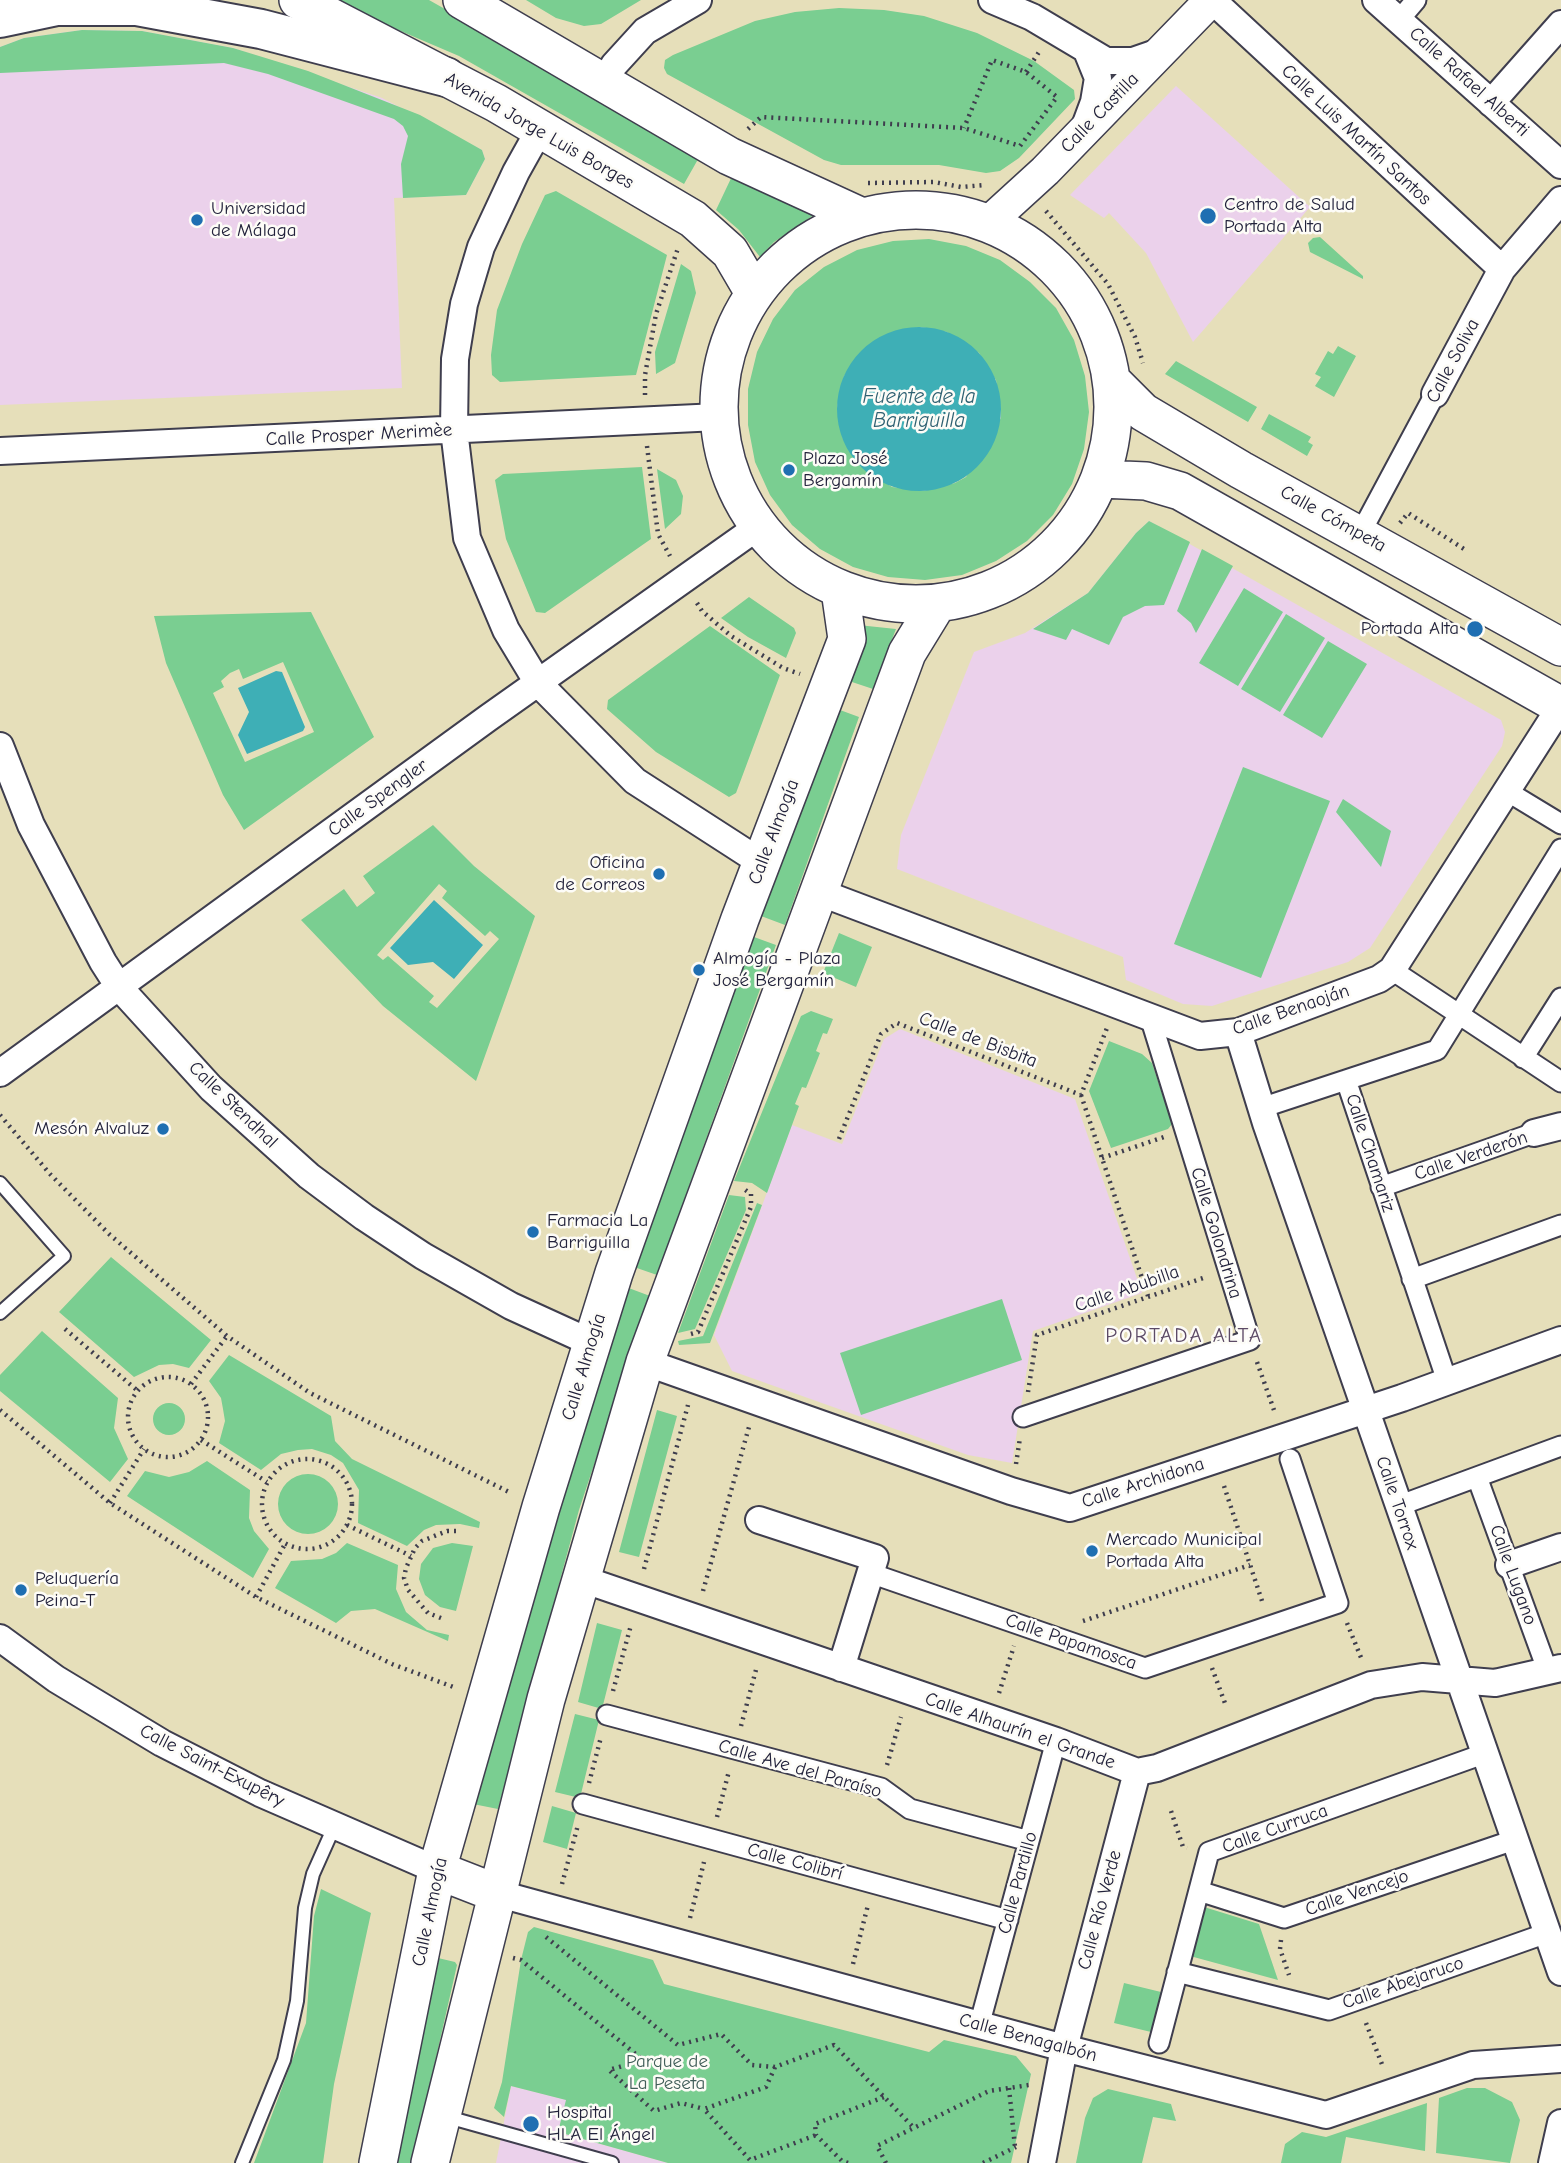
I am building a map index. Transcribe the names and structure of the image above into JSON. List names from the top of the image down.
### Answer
{
  "streets": {
    "main road": ["Avenida Jorge Luis Borges", "Calle Cómpeta", "Calle Almogía"],
    "street": [
      "Calle Rafael Alberti",
      "Calle Castilla",
      "Calle Luis Martín Santos",
      "Calle Soliva",
      "Calle Prosper Merimèe",
      "Calle Spengler",
      "Calle Benaoján",
      "Calle Stendhal",
      "Calle Chamariz",
      "Calle Verderón",
      "Calle Golondrina",
      "Calle Archidona",
      "Calle Torrox",
      "Calle Lugano",
      "Calle Papamosca",
      "Calle Alhaurín el Grande",
      "Calle Saint-Exupêry",
      "Calle Ave del Paraíso",
      "Calle Curruca",
      "Calle Colibrí",
      "Calle Pardillo",
      "Calle Vencejo",
      "Calle Río Verde",
      "Calle Abejaruco",
      "Calle Benagalbón"
    ],
    "path": ["Calle de Bisbita", "Calle Abubilla"]
  },
  "crossings": [
    ["Calle Castilla", "Calle Luis Martín Santos"],
    ["Calle Luis Martín Santos", "Calle Soliva"],
    ["Calle Soliva", "Calle Cómpeta"],
    ["Calle Spengler", "Calle Stendhal"],
    ["Calle Almogía", "Calle Stendhal"],
    ["Calle Almogía", "Calle Saint-Exupêry"],
    ["Calle Benaoján", "Calle Golondrina"],
    ["Calle Benaoján", "Calle Torrox"],
    ["Calle Chamariz", "Calle Verderón"],
    ["Calle Chamariz", "Calle Archidona"],
    ["Calle Golondrina", "Calle Abubilla"],
    ["Calle Archidona", "Calle Torrox"],
    ["Calle Torrox", "Calle Alhaurín el Grande"],
    ["Calle Torrox", "Calle Curruca"],
    ["Calle Torrox", "Calle Vencejo"],
    ["Calle Torrox", "Calle Abejaruco"],
    ["Calle Lugano", "Calle Alhaurín el Grande"],
    ["Calle Alhaurín el Grande", "Calle Pardillo"],
    ["Calle Alhaurín el Grande", "Calle Río Verde"],
    ["Calle Ave del Paraíso", "Calle Pardillo"],
    ["Calle Curruca", "Calle Vencejo"],
    ["Calle Curruca", "Calle Abejaruco"],
    ["Calle Colibrí", "Calle Pardillo"],
    ["Calle Pardillo", "Calle Benagalbón"],
    ["Calle Río Verde", "Calle Benagalbón"]
  ],
  "districts": ["PORTADA ALTA"],
  "water": ["Fuente de la Barriguilla"],
  "parks": ["Parque de La Peseta"],
  "places": [
    "Centro de Salud Portada Alta",
    "Universidad de Málaga",
    "Plaza José Bergamín",
    "Portada Alta",
    "Oficina de Correos",
    "Almogía - Plaza José Bergamín",
    "Mesón Alvaluz",
    "Farmacia La Barriguilla",
    "Mercado Municipal Portada Alta",
    "Peluquería Peina-T",
    "Hospital HLA El Ángel"
  ]
}
